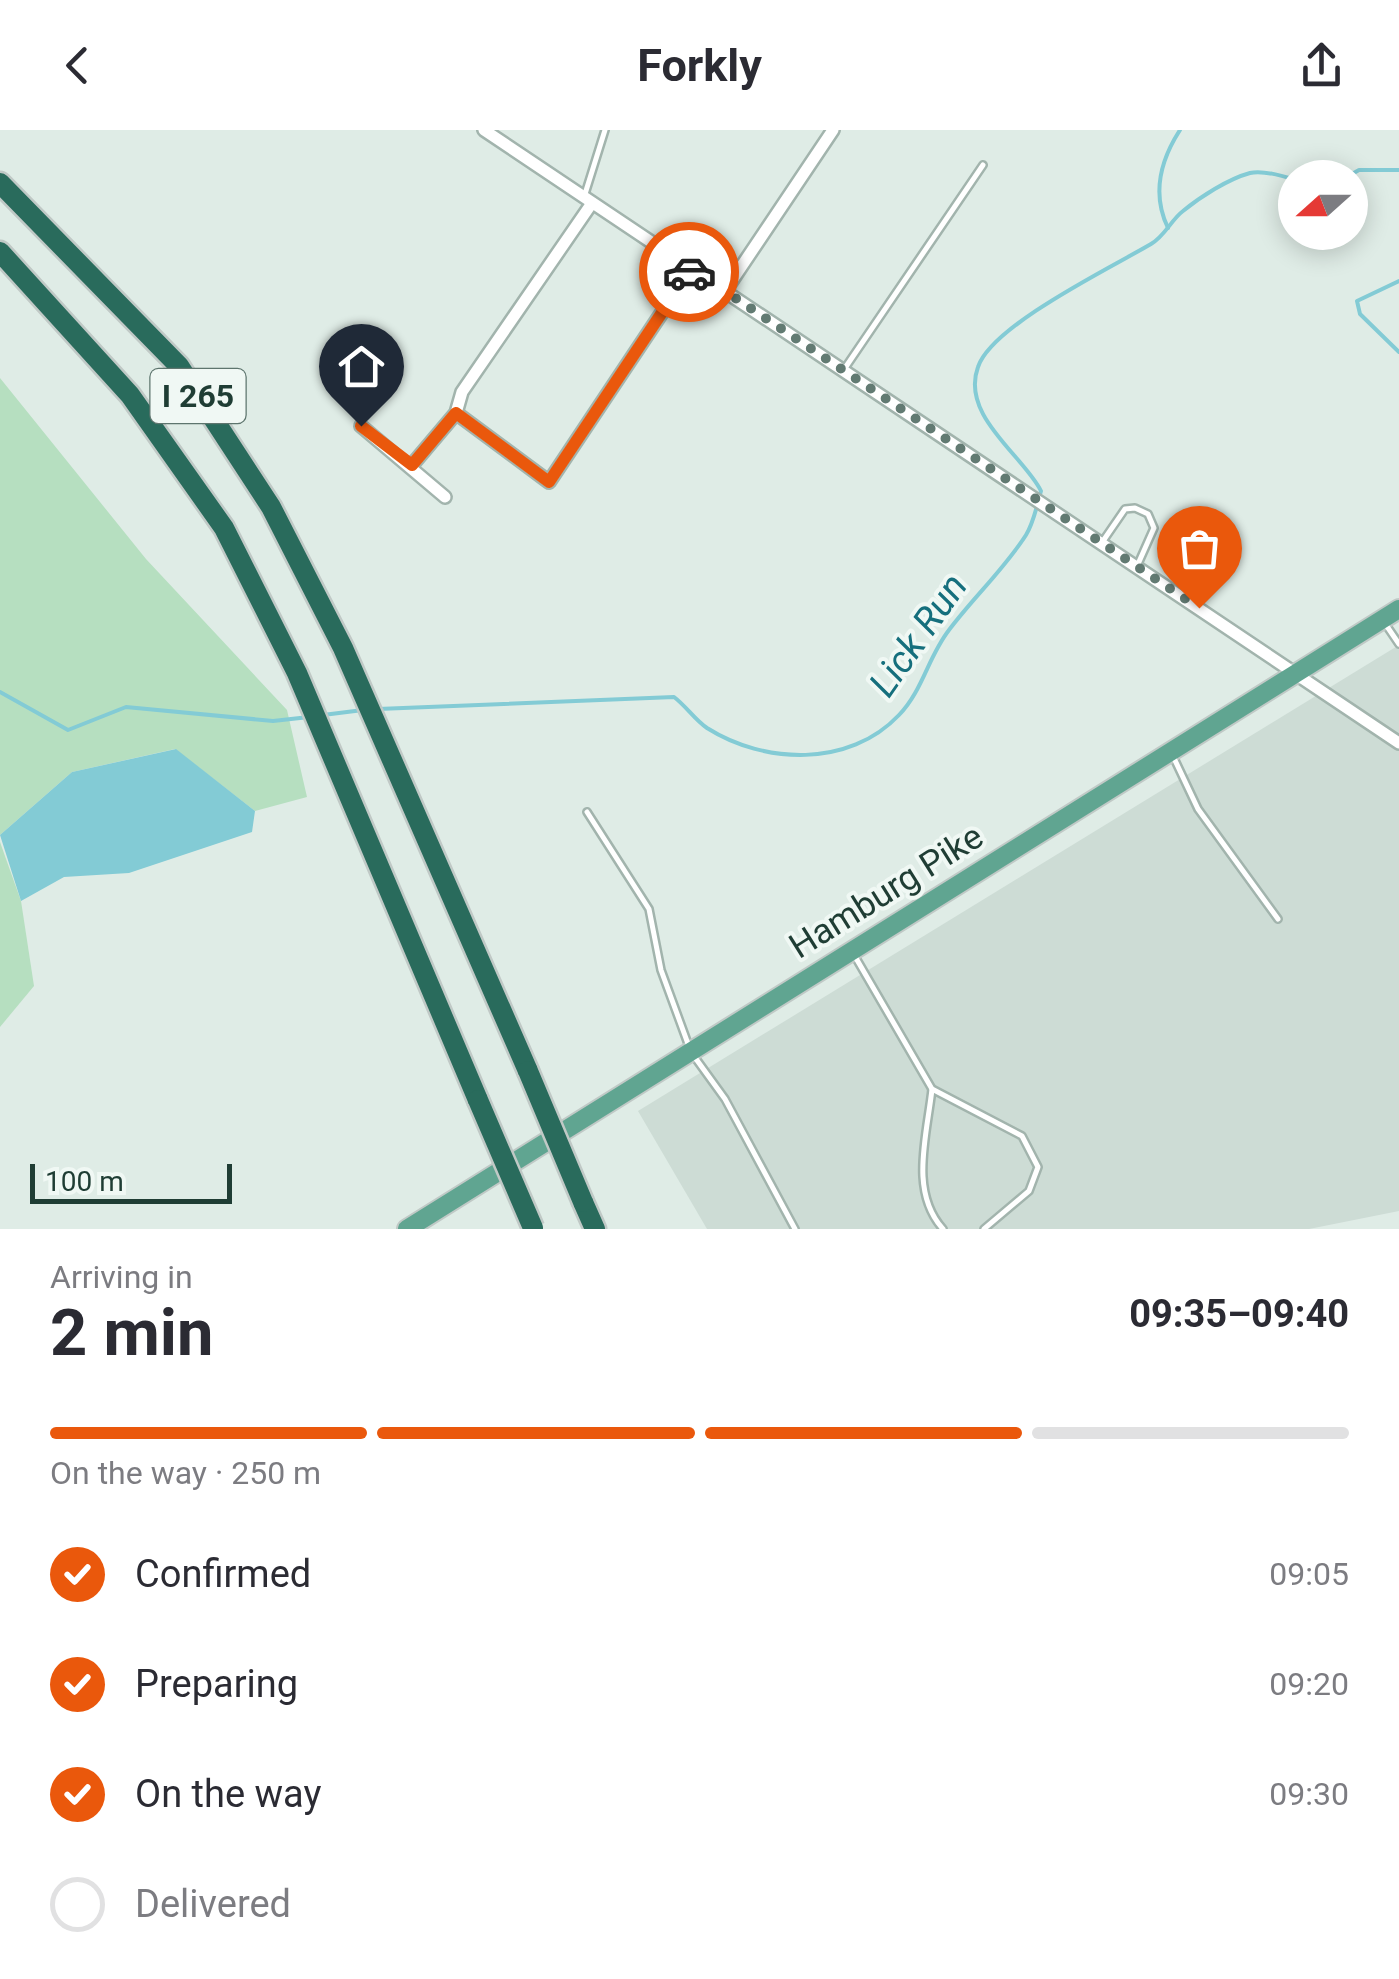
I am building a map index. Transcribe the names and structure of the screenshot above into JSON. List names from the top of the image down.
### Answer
{
  "streets": {
    "highway": ["I 265"],
    "main road": ["Hamburg Pike"]
  },
  "water": ["Lick Run"],
  "scale_bar": "100 m",
  "north": "left",
  "page": {
    "header": "Forkly",
    "scale": "100 m",
    "heading": ["2 min", "Arriving in", "09:35–09:40"],
    "bar": "On the way · 250 m",
    "list": [
      ["Confirmed", "09:05"],
      ["Preparing", "09:20"],
      ["On the way", "09:30"],
      "Delivered"
    ]
  }
}
